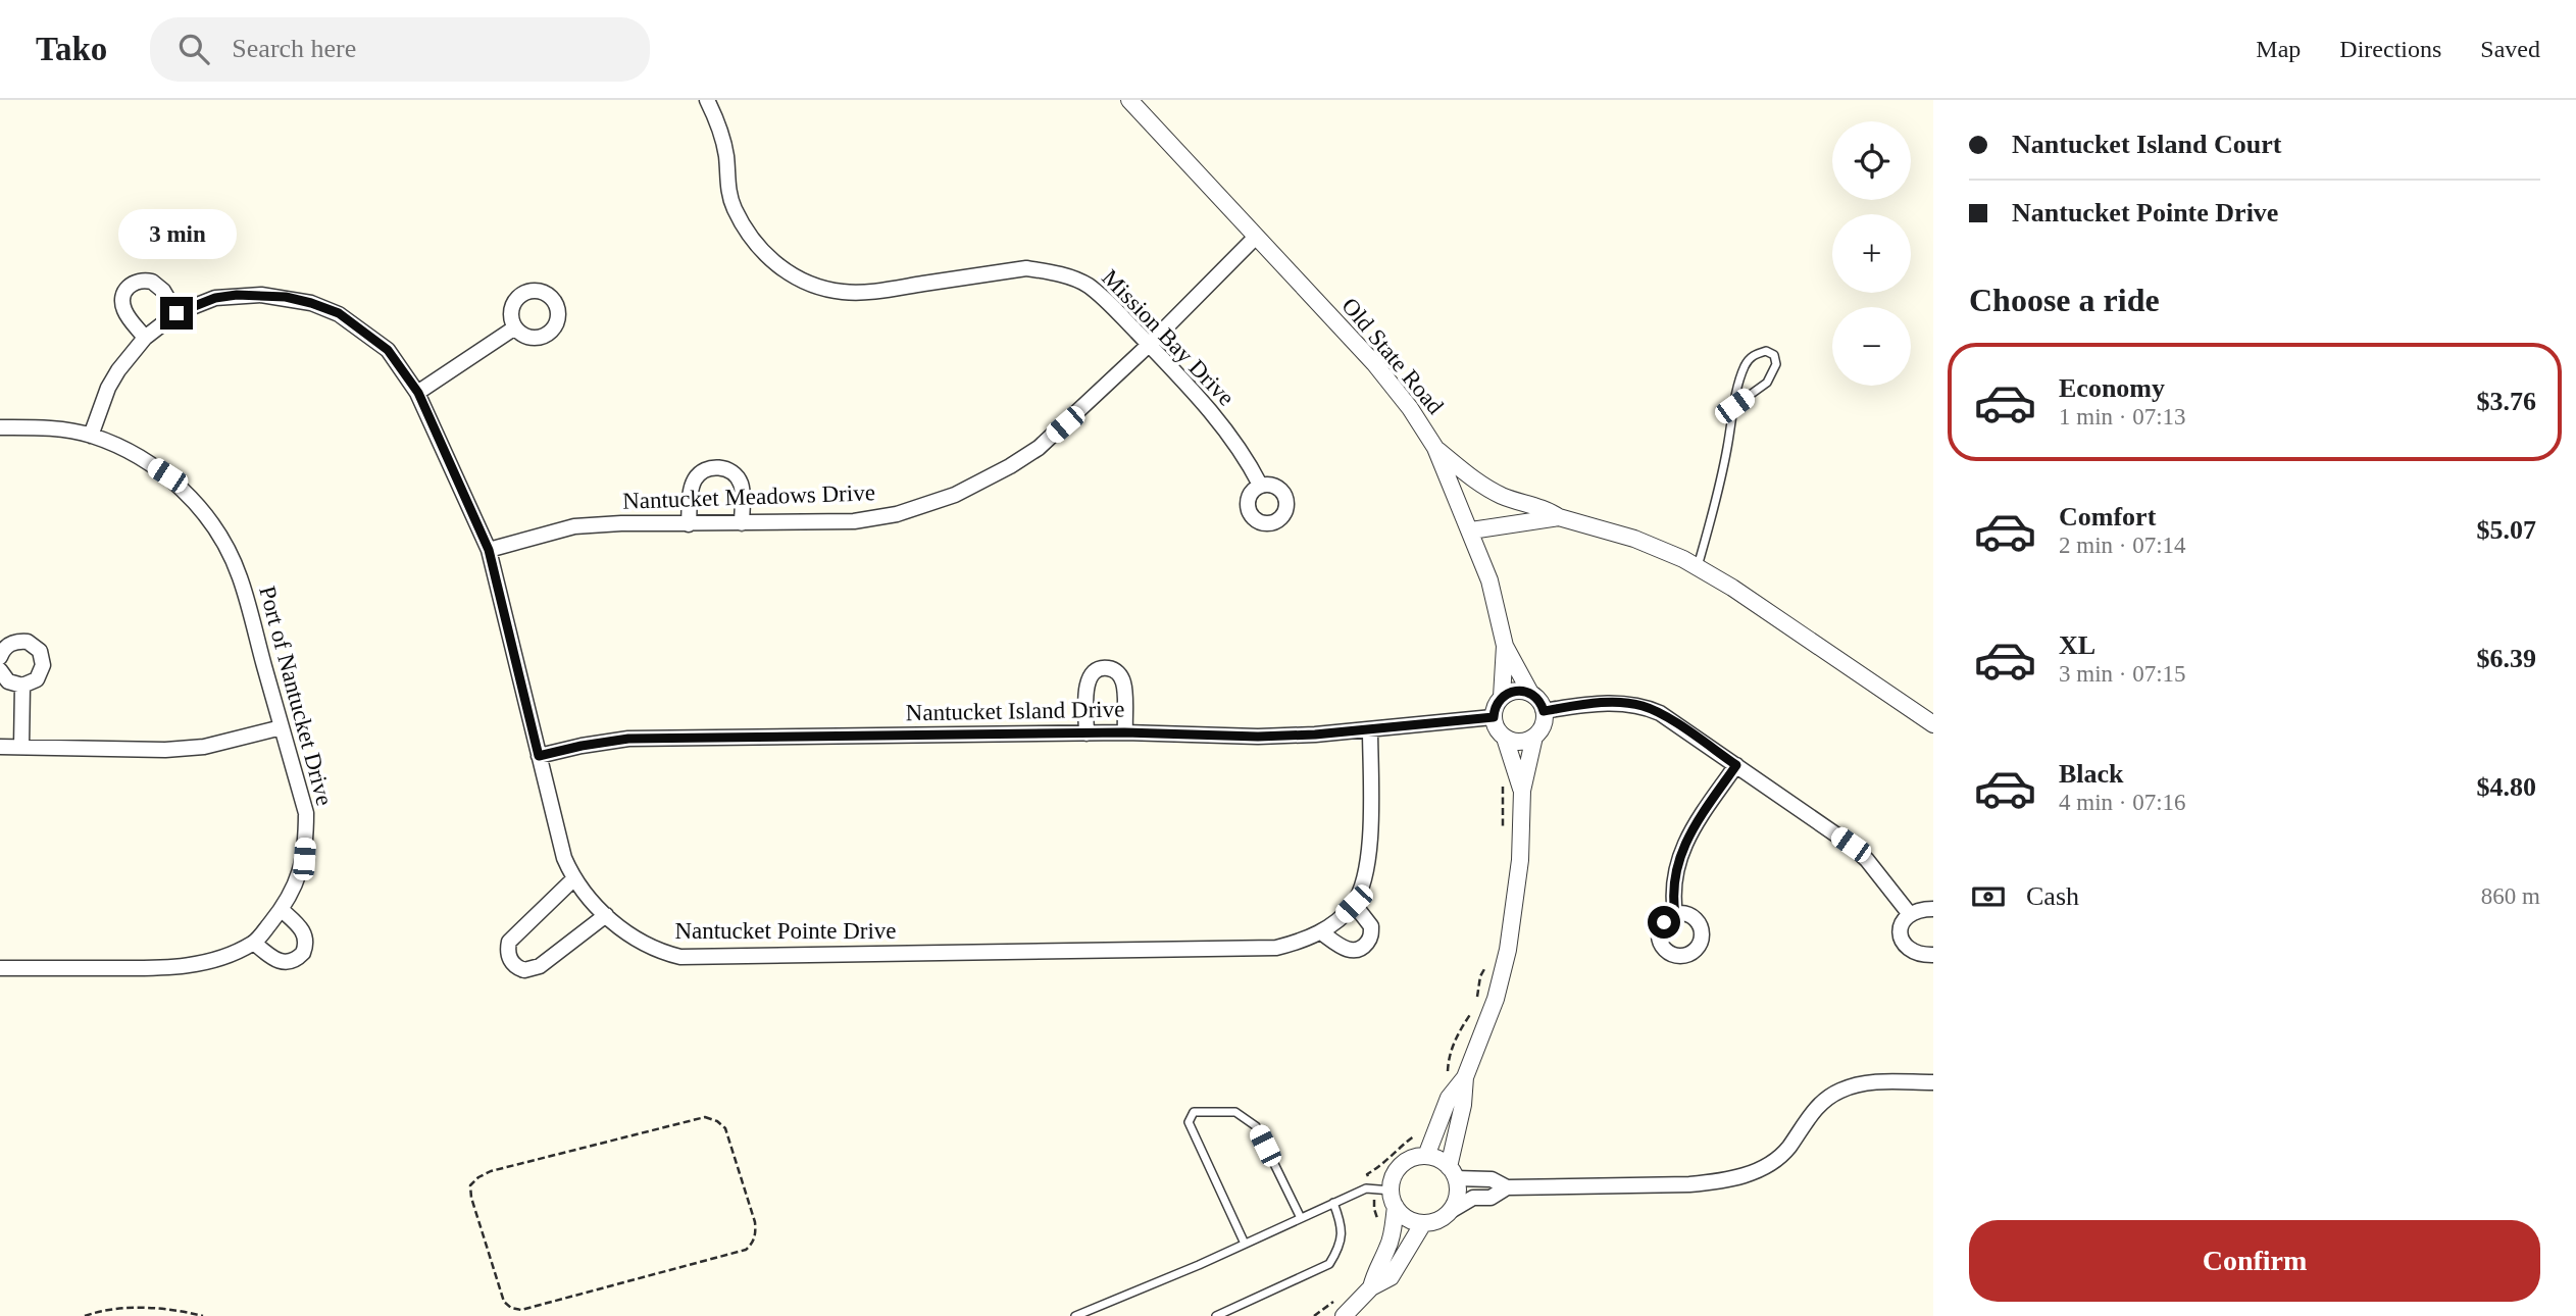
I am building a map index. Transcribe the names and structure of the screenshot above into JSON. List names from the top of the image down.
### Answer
{
  "streets": {
    "street": [
      "Mission Bay Drive",
      "Old State Road",
      "Nantucket Meadows Drive",
      "Port of Nantucket Drive",
      "Nantucket Island Drive",
      "Nantucket Pointe Drive"
    ]
  },
  "crossings": [
    ["Mission Bay Drive", "Nantucket Meadows Drive"],
    ["Old State Road", "Nantucket Meadows Drive"],
    ["Nantucket Meadows Drive", "Nantucket Pointe Drive"],
    ["Port of Nantucket Drive", "Nantucket Pointe Drive"],
    ["Nantucket Island Drive", "Nantucket Pointe Drive"]
  ],
  "page": {
    "header": "Tako",
    "search": "Search here",
    "nav": ["Map", "Directions", "Saved"],
    "banner": ["Nantucket Island Court", "Nantucket Pointe Drive"],
    "map_buttons": ["+", "−"],
    "bubble": "3 min",
    "heading": "Choose a ride",
    "list": [
      {
        "name": "Economy",
        "note": "1 min · 07:13",
        "value": "$3.76"
      },
      {
        "name": "Comfort",
        "note": "2 min · 07:14",
        "value": "$5.07"
      },
      {
        "name": "XL",
        "note": "3 min · 07:15",
        "value": "$6.39"
      },
      {
        "name": "Black",
        "note": "4 min · 07:16",
        "value": "$4.80"
      }
    ],
    "pay": ["Cash", "860 m"],
    "buttons": "Confirm"
  }
}
